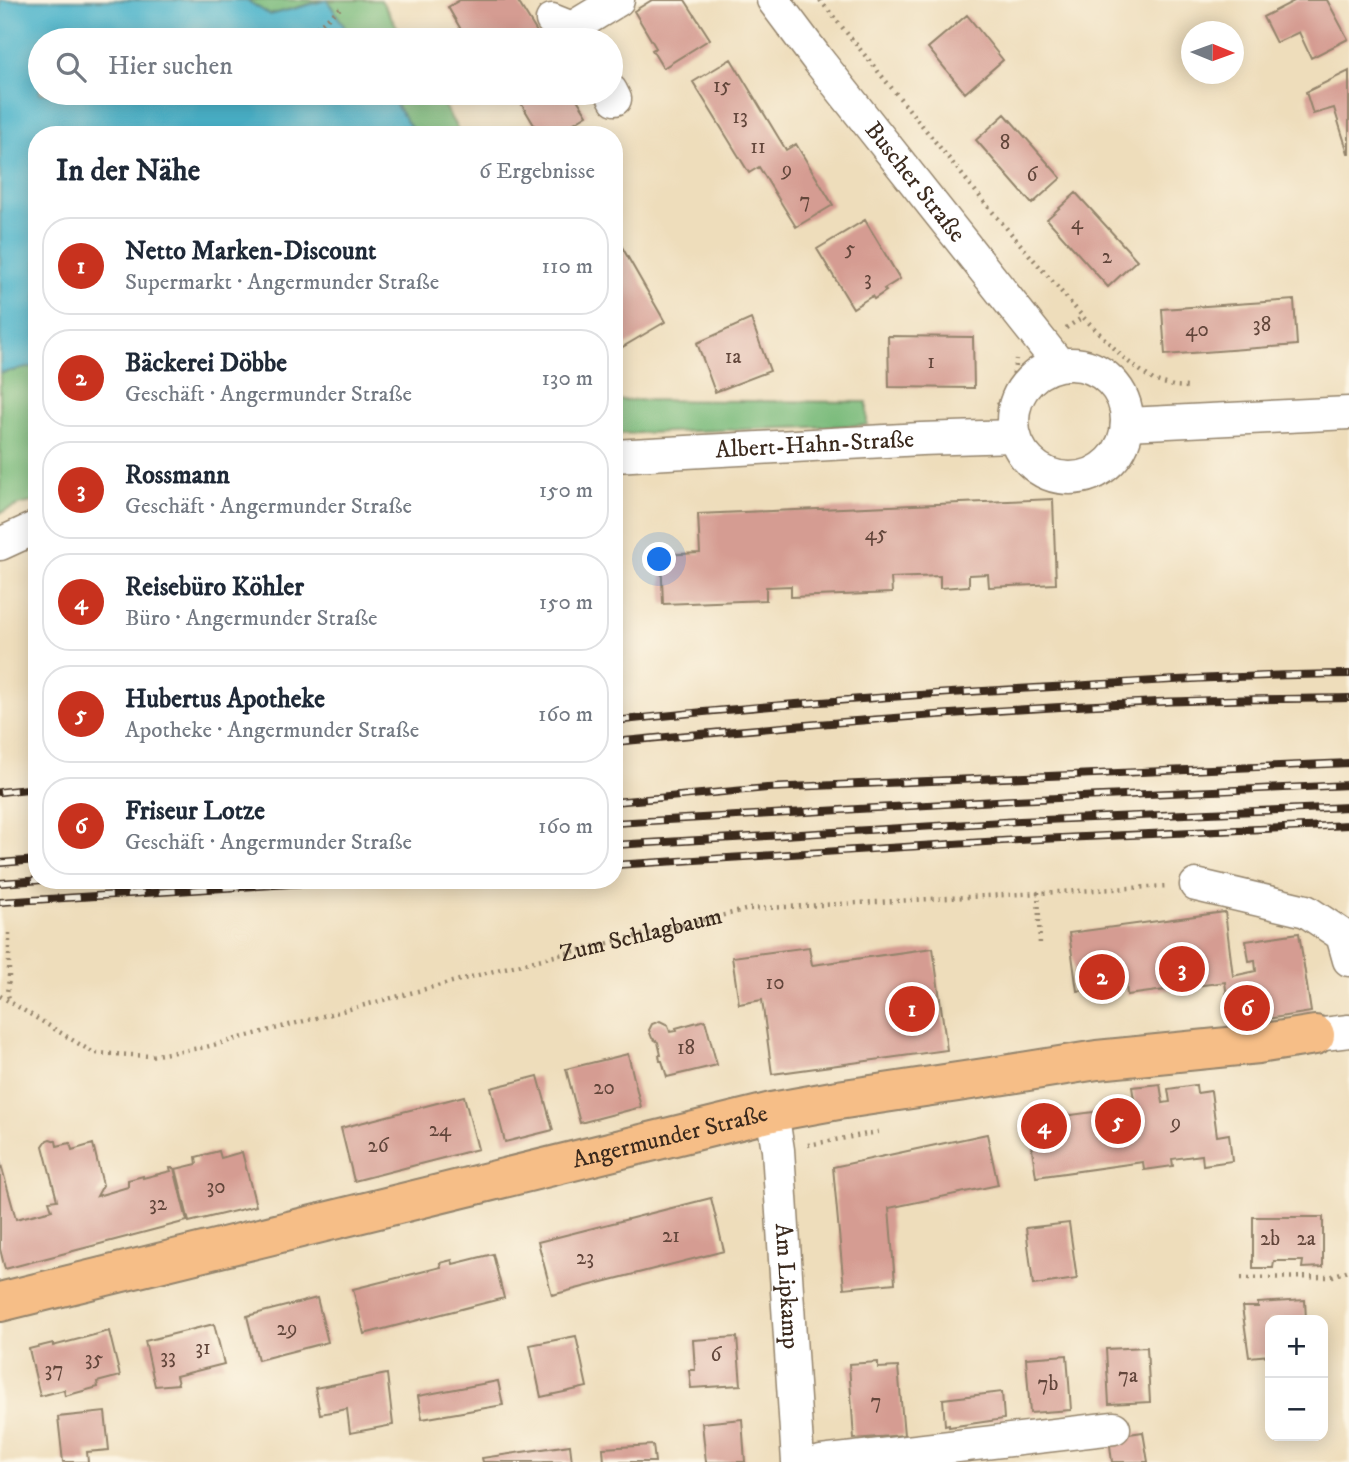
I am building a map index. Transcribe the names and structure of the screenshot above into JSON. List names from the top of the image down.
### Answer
{
  "streets": {
    "main road": ["Angermunder Straße"],
    "street": ["Buscher Straße", "Albert-Hahn-Straße", "Am Lipkamp"],
    "path": ["Zum Schlagbaum"]
  },
  "crossings": [
    ["Buscher Straße", "Albert-Hahn-Straße"],
    ["Angermunder Straße", "Am Lipkamp"]
  ],
  "house_numbers": [
    "15",
    "13",
    "8",
    "11",
    "9",
    "6",
    "7",
    "4",
    "5",
    "2",
    "3",
    "38",
    "40",
    "1a",
    "1",
    "45",
    "10",
    "18",
    "20",
    "9",
    "24",
    "26",
    "30",
    "32",
    "21",
    "2b",
    "2a",
    "23",
    "29",
    "31",
    "6",
    "33",
    "35",
    "37",
    "7a",
    "7b",
    "7"
  ],
  "north": "right",
  "page": {
    "search": "Hier suchen",
    "heading": ["In der Nähe", "6 Ergebnisse"],
    "list": [
      {
        "mark": "1",
        "name": "Netto Marken-Discount",
        "note": "Supermarkt · Angermunder Straße",
        "value": "110 m"
      },
      {
        "mark": "2",
        "name": "Bäckerei Döbbe",
        "note": "Geschäft · Angermunder Straße",
        "value": "130 m"
      },
      {
        "mark": "3",
        "name": "Rossmann",
        "note": "Geschäft · Angermunder Straße",
        "value": "150 m"
      },
      {
        "mark": "4",
        "name": "Reisebüro Köhler",
        "note": "Büro · Angermunder Straße",
        "value": "150 m"
      },
      {
        "mark": "5",
        "name": "Hubertus Apotheke",
        "note": "Apotheke · Angermunder Straße",
        "value": "160 m"
      },
      {
        "mark": "6",
        "name": "Friseur Lotze",
        "note": "Geschäft · Angermunder Straße",
        "value": "160 m"
      }
    ],
    "pins": [
      "3",
      "2",
      "6",
      "1",
      "5",
      "4"
    ],
    "map_buttons": ["+", "−"]
  }
}
